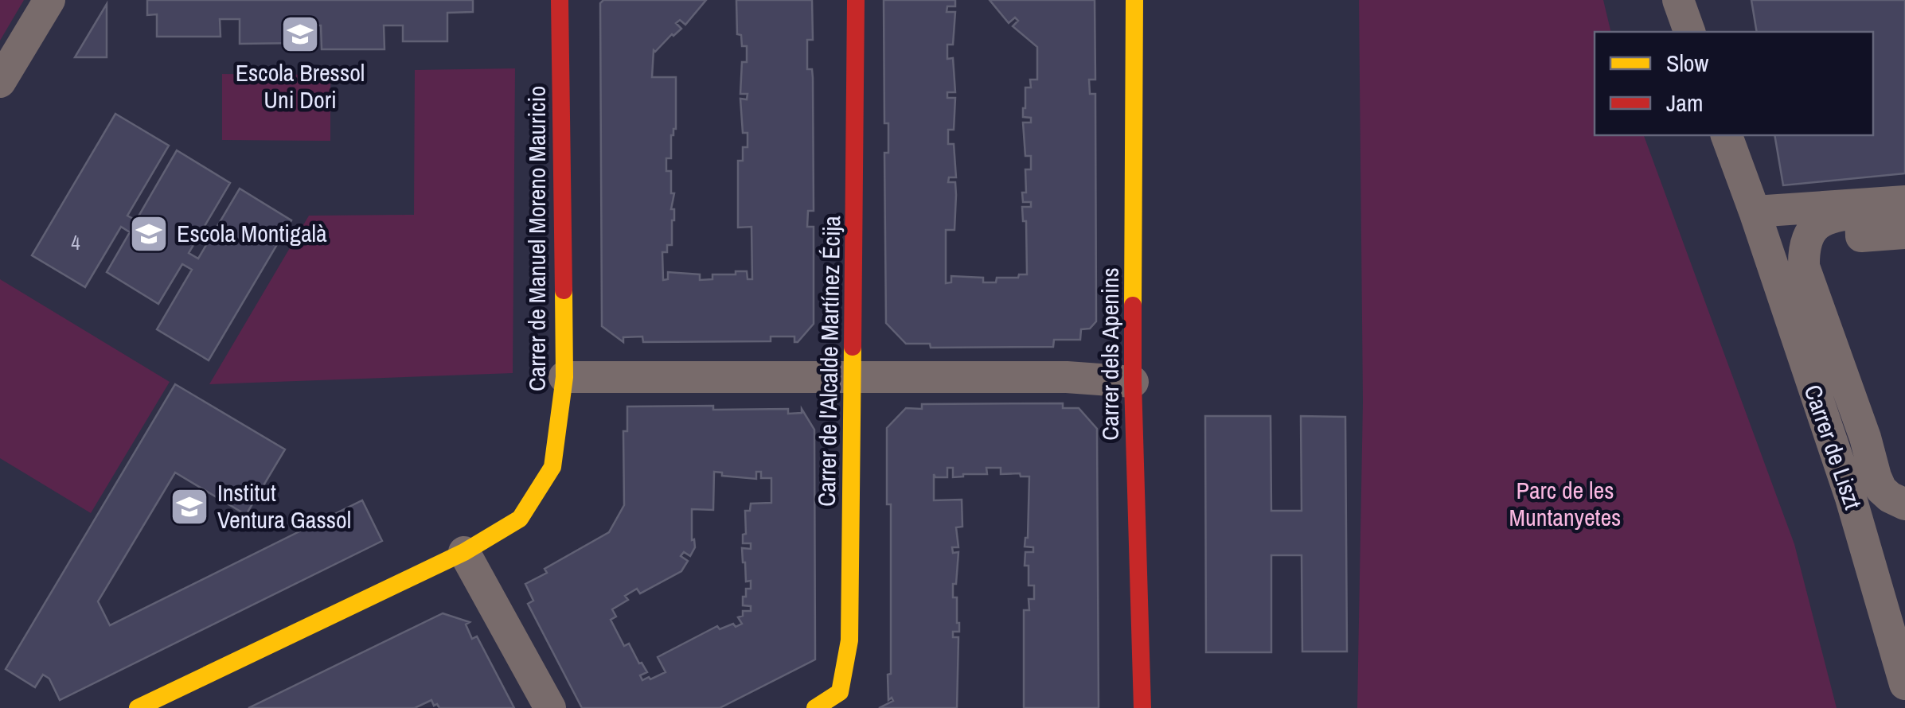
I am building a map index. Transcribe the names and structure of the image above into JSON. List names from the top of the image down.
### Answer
{
  "streets": {
    "street": [
      "Carrer de Manuel Moreno Mauricio",
      "Carrer dels Apenins",
      "Carrer de l'Alcalde Martínez Écija",
      "Carrer de Liszt"
    ]
  },
  "parks": ["Parc de les Muntanyetes"],
  "places": {
    "school or university": ["Escola Bressol Uni Dori", "Escola Montigalà", "Institut Ventura Gassol"]
  },
  "house_numbers": ["4"],
  "legend": ["Slow", "Jam"]
}
